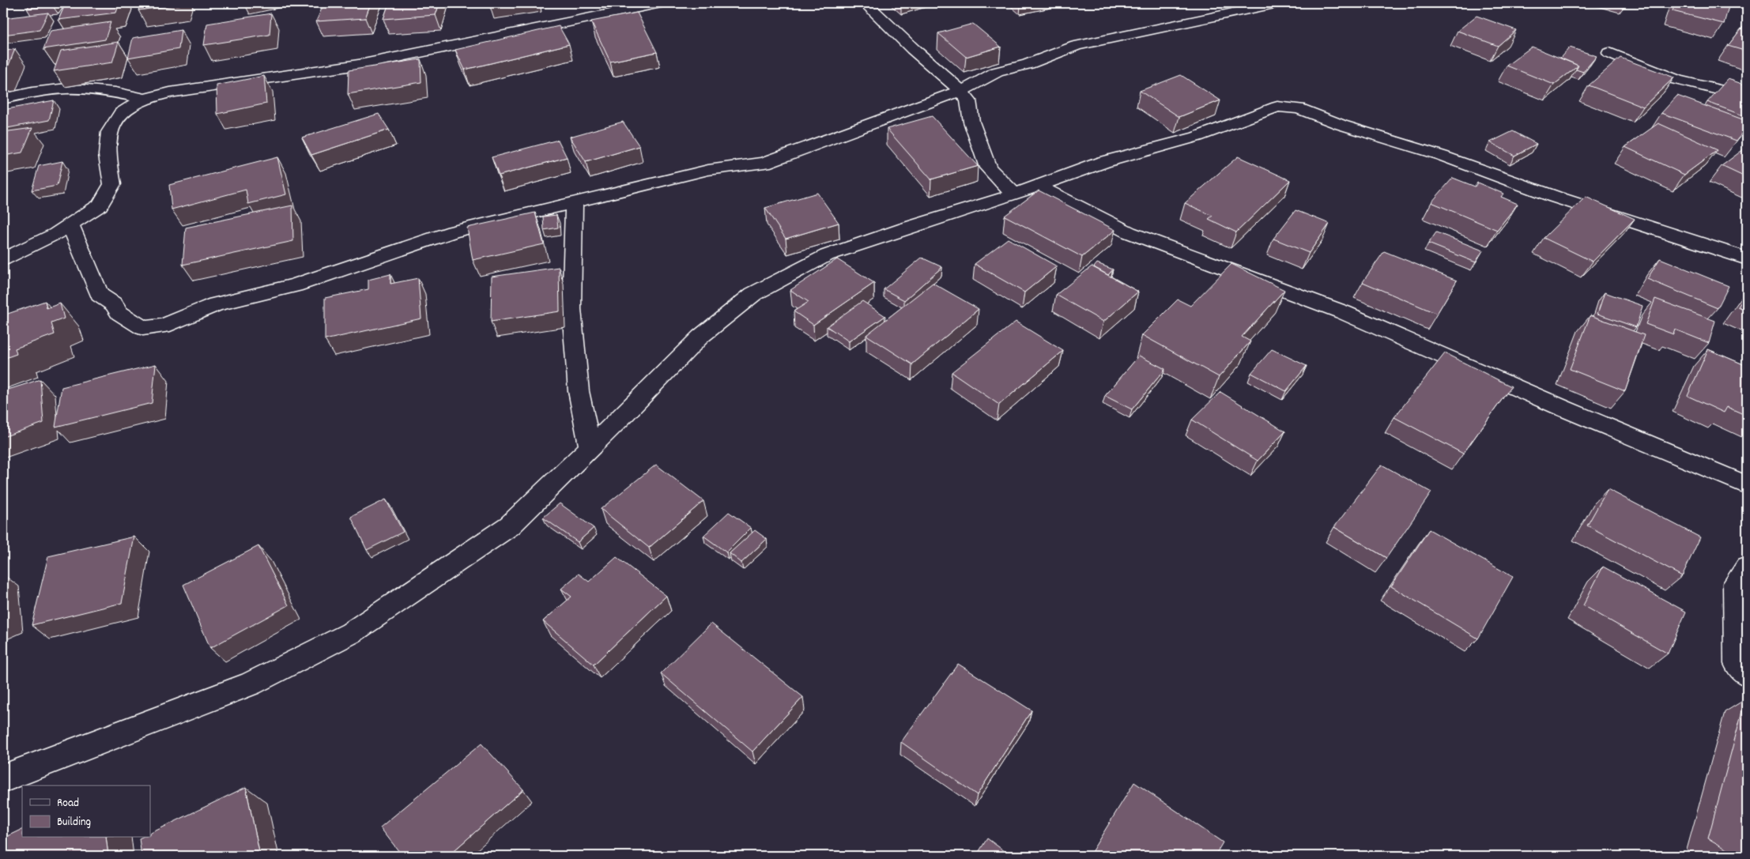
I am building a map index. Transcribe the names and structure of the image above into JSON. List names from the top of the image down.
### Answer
{
  "legend": ["Road", "Building"]
}
